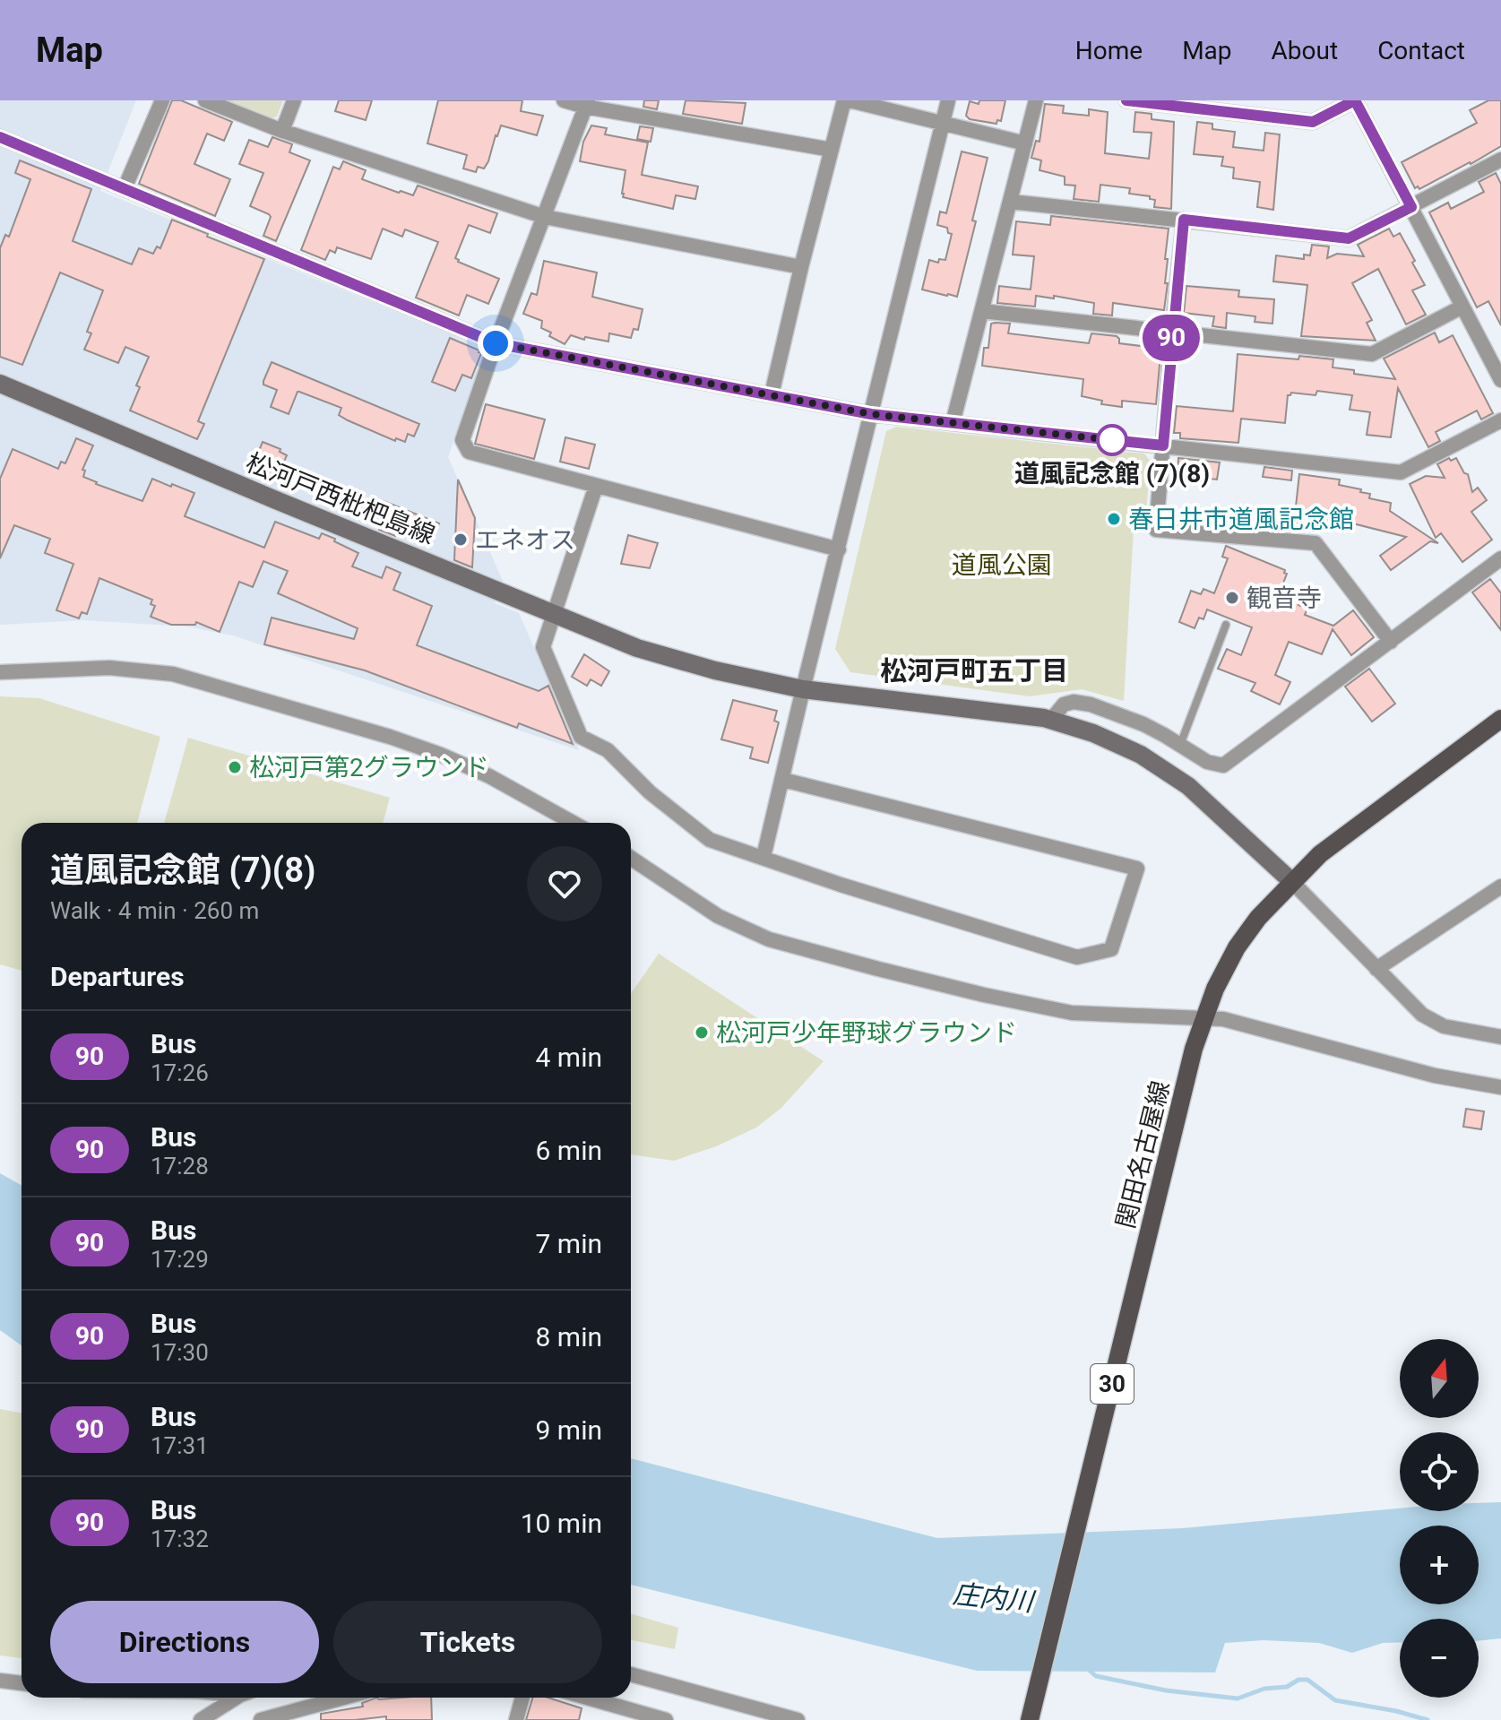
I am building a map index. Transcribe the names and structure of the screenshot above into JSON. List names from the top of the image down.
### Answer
{
  "streets": {
    "main road": ["松河戸西枇杷島線", "関田名古屋線", "30"]
  },
  "crossings": [
    ["松河戸西枇杷島線", "関田名古屋線"]
  ],
  "districts": ["松河戸町五丁目"],
  "water": ["庄内川"],
  "parks": ["道風公園"],
  "places": [
    "道風記念館 (7)(8)",
    "春日井市道風記念館",
    "エネオス",
    "観音寺",
    "松河戸第2グラウンド",
    "松河戸少年野球グラウンド"
  ],
  "lines": ["bus line 90"],
  "north": "top",
  "page": {
    "header": "Map",
    "nav": [
      "Home",
      "Map",
      "About",
      "Contact"
    ],
    "on_map": "90",
    "heading": [
      ["道風記念館 (7)(8)", "Walk · 4 min · 260 m"],
      "Departures"
    ],
    "list": [
      {
        "mark": "90",
        "name": "Bus",
        "note": "17:26",
        "value": "4 min"
      },
      {
        "mark": "90",
        "name": "Bus",
        "note": "17:28",
        "value": "6 min"
      },
      {
        "mark": "90",
        "name": "Bus",
        "note": "17:29",
        "value": "7 min"
      },
      {
        "mark": "90",
        "name": "Bus",
        "note": "17:30",
        "value": "8 min"
      },
      {
        "mark": "90",
        "name": "Bus",
        "note": "17:31",
        "value": "9 min"
      },
      {
        "mark": "90",
        "name": "Bus",
        "note": "17:32",
        "value": "10 min"
      }
    ],
    "map_buttons": ["+", "−"],
    "buttons": ["Directions", "Tickets"]
  }
}
